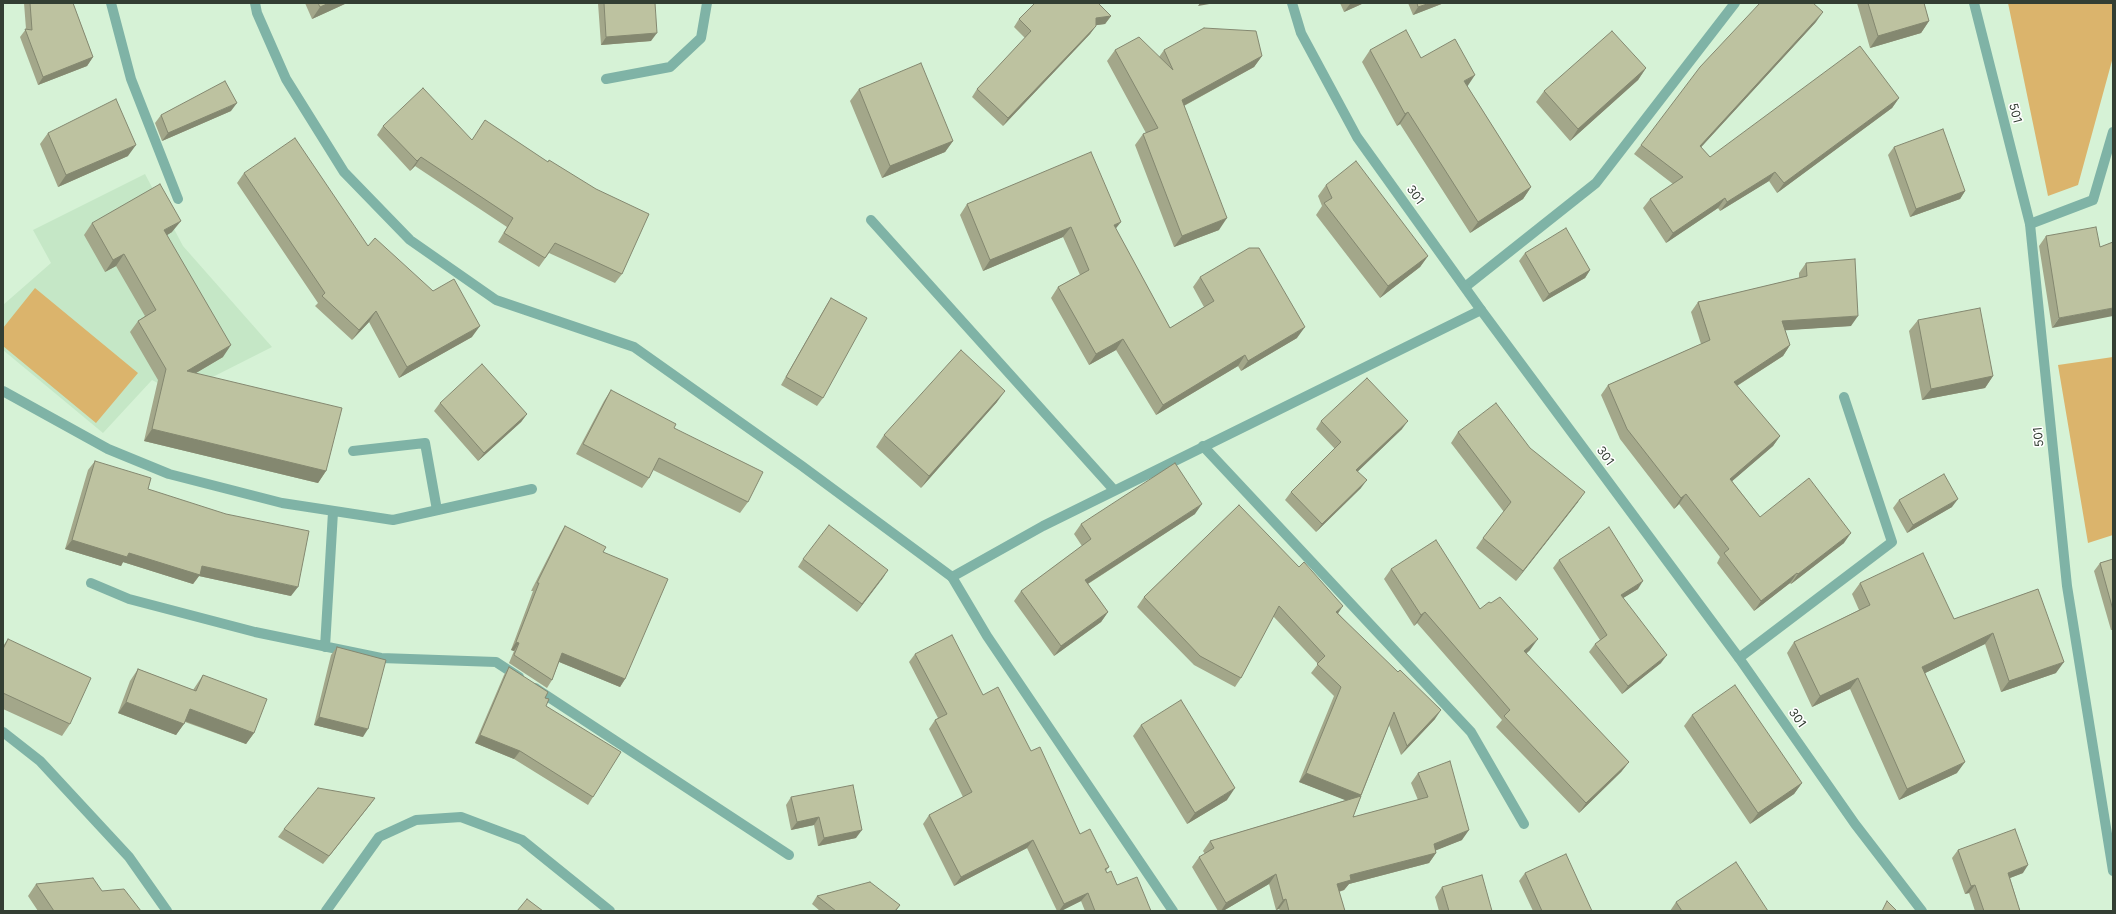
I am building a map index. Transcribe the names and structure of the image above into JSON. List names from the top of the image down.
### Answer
{
  "streets": {
    "street": ["501", "301"]
  }
}
